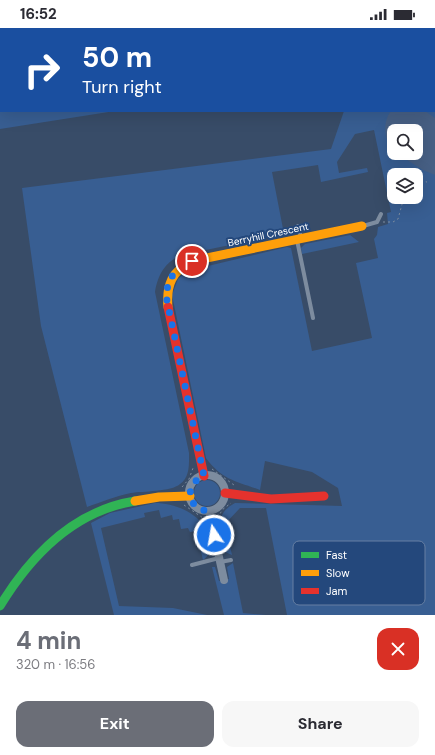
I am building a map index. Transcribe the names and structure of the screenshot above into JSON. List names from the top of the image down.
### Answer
{
  "streets": {
    "street": ["Berryhill Crescent"]
  },
  "legend": ["Fast", "Slow", "Jam"],
  "page": {
    "status": "16:52",
    "turn": ["50 m", "Turn right"],
    "heading": ["4 min", "320 m · 16:56"],
    "buttons": ["Exit", "Share"]
  }
}
